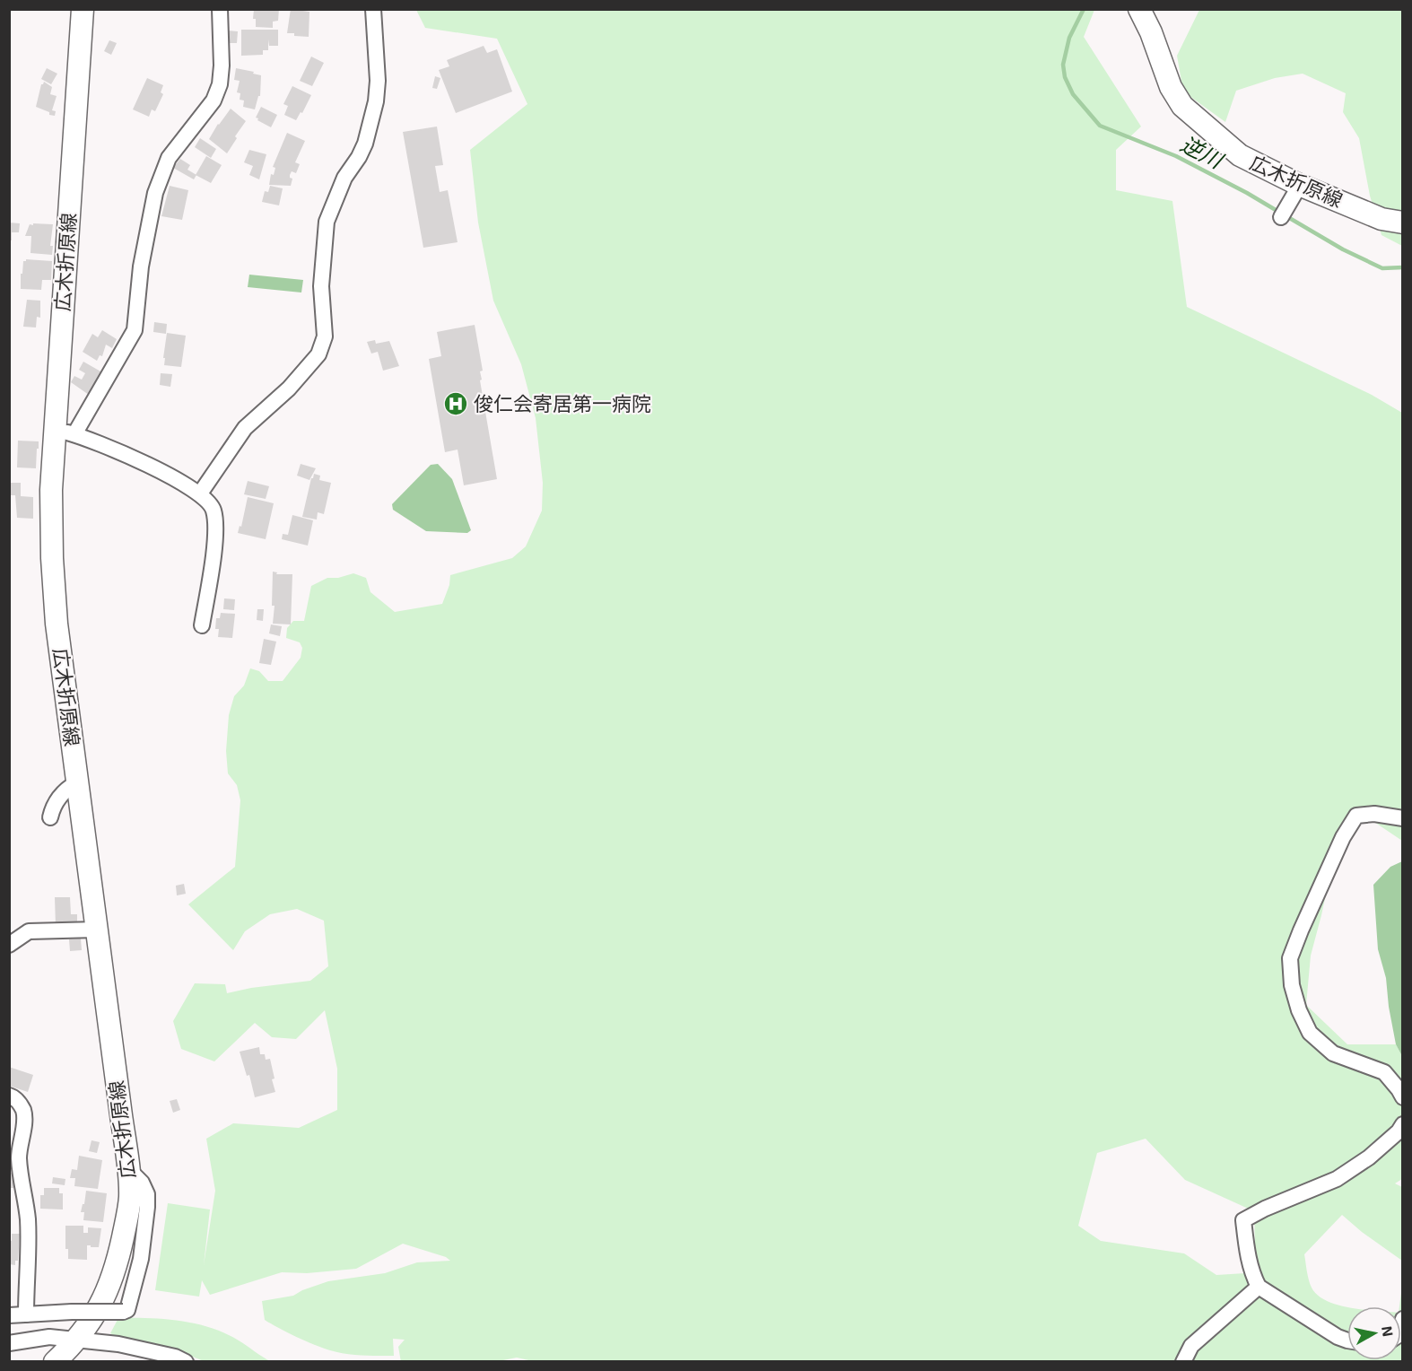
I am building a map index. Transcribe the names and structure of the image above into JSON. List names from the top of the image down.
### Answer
{
  "streets": {
    "main road": ["広木折原線"]
  },
  "water": ["逆川"],
  "places": {
    "hospital": ["俊仁会寄居第一病院"]
  },
  "north": "right"
}
